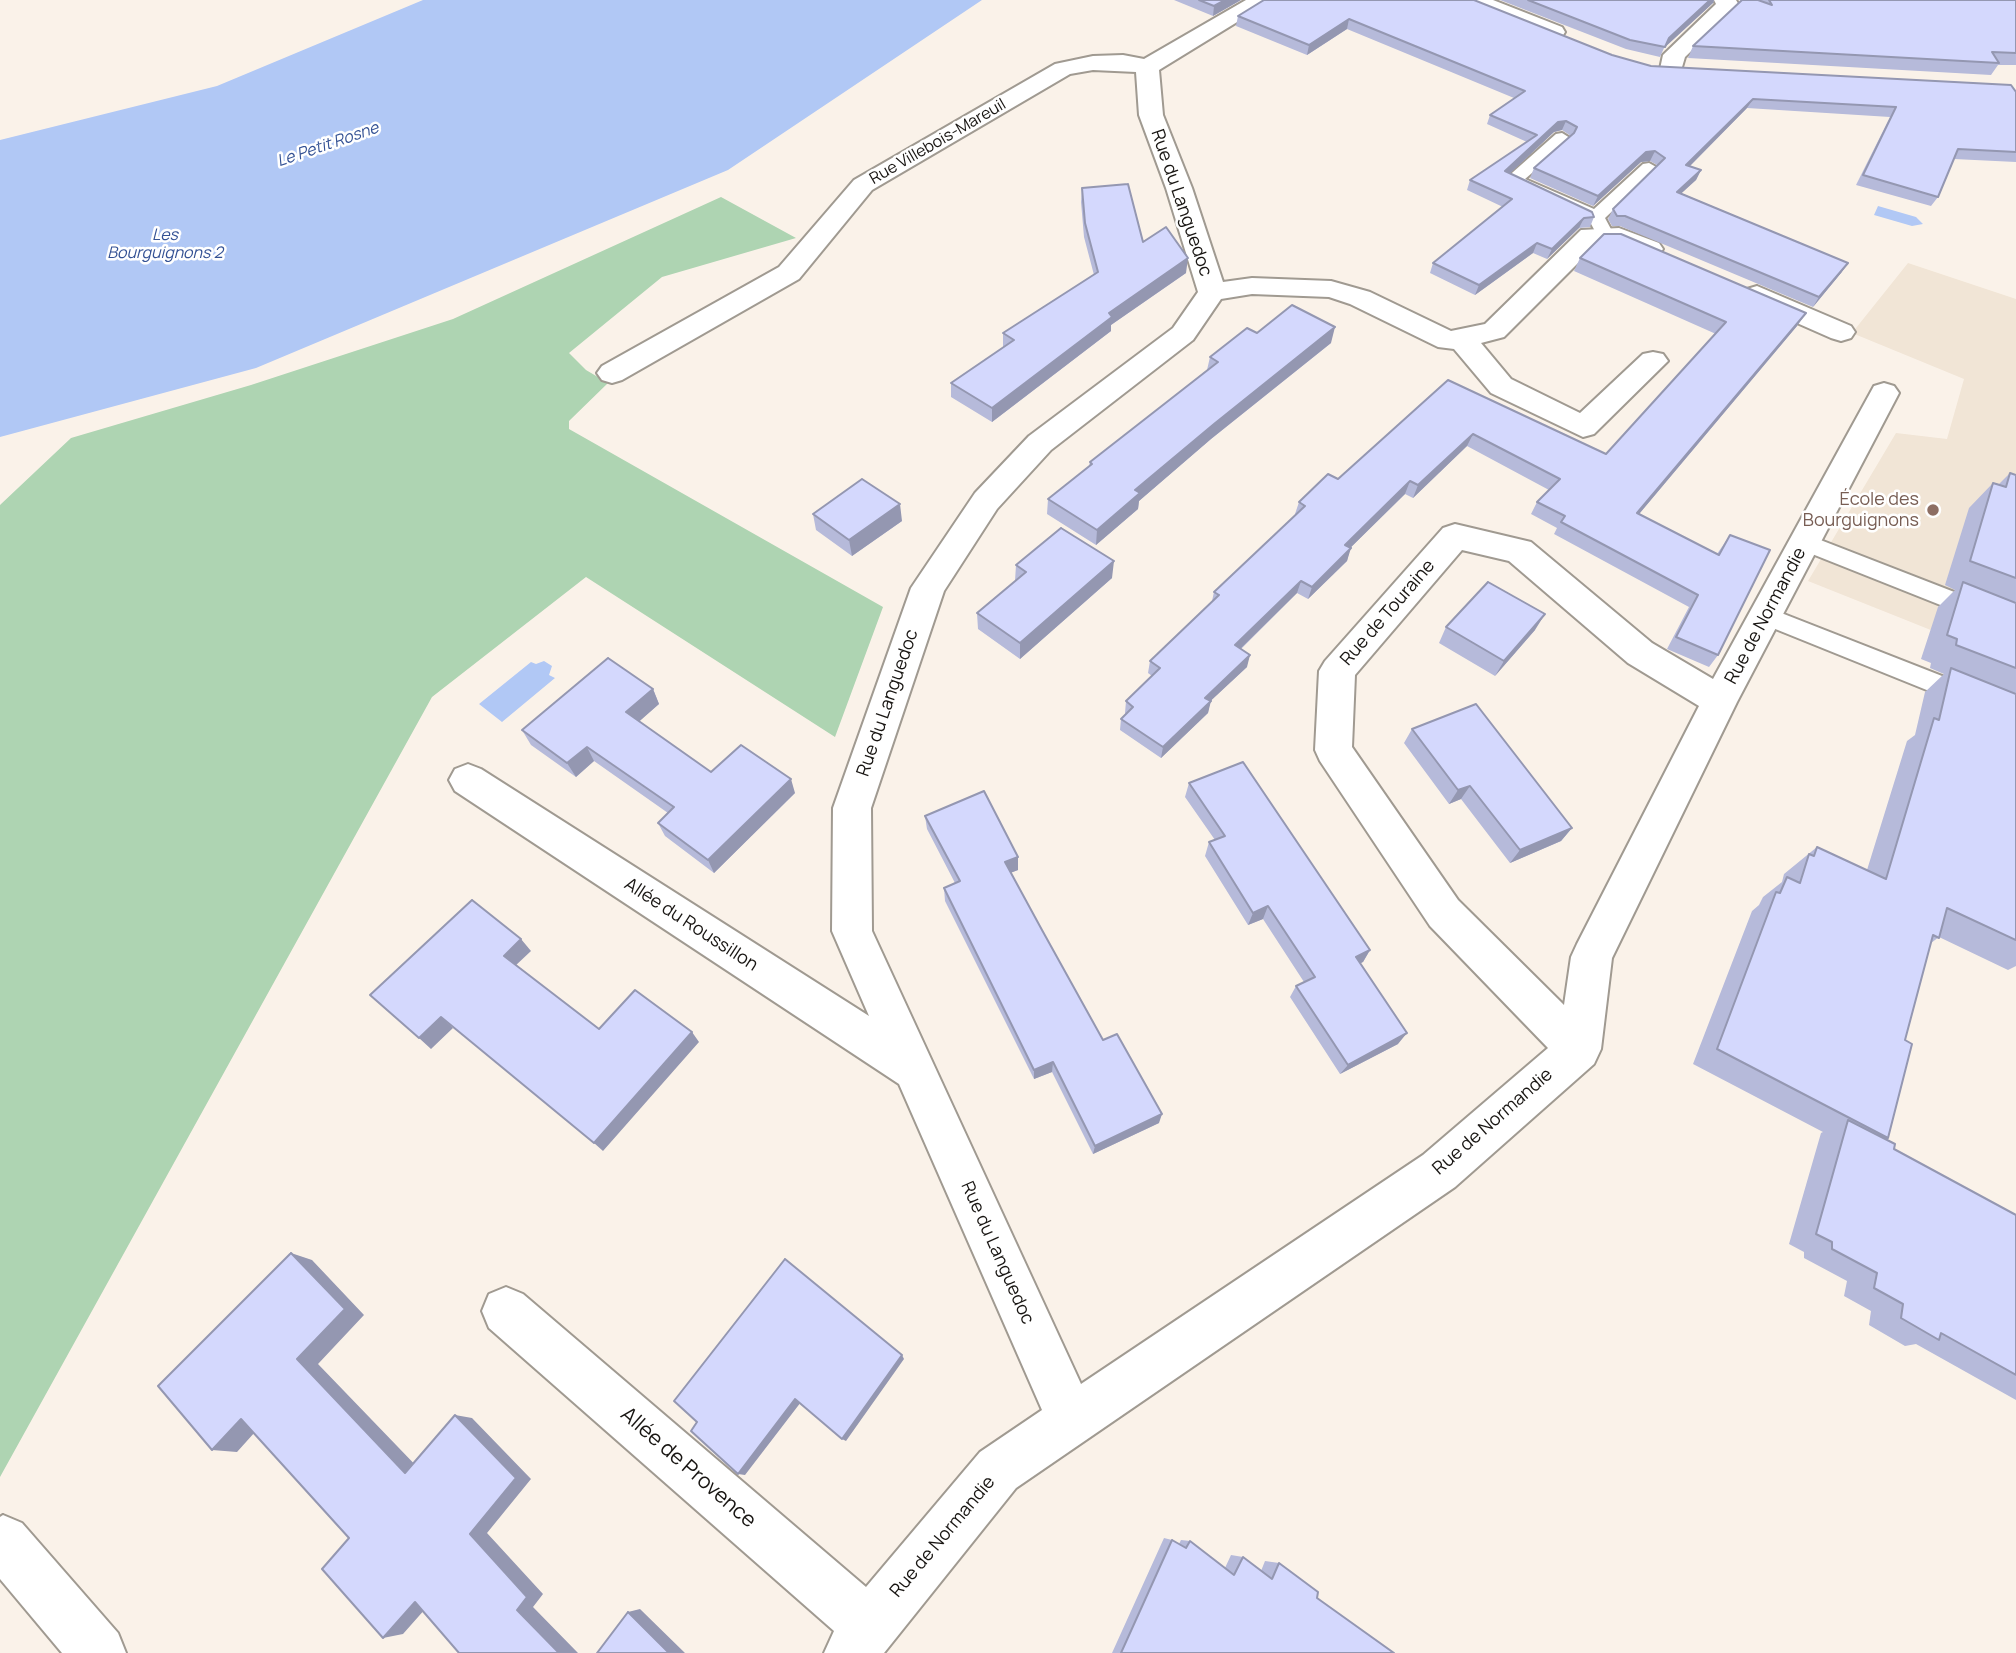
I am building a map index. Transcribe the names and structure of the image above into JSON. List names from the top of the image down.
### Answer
{
  "streets": {
    "street": [
      "Rue Villebois-Mareuil",
      "Rue du Languedoc",
      "Rue de Touraine",
      "Rue de Normandie",
      "Allée du Roussillon",
      "Allée de Provence"
    ]
  },
  "crossings": [
    ["Rue Villebois-Mareuil", "Rue du Languedoc"],
    ["Rue du Languedoc", "Rue de Normandie"],
    ["Rue du Languedoc", "Allée du Roussillon"],
    ["Rue de Touraine", "Rue de Normandie"],
    ["Rue de Normandie", "Allée de Provence"]
  ],
  "water": ["Le Petit Rosne", "Les Bourguignons 2"],
  "places": ["École des Bourguignons"]
}
